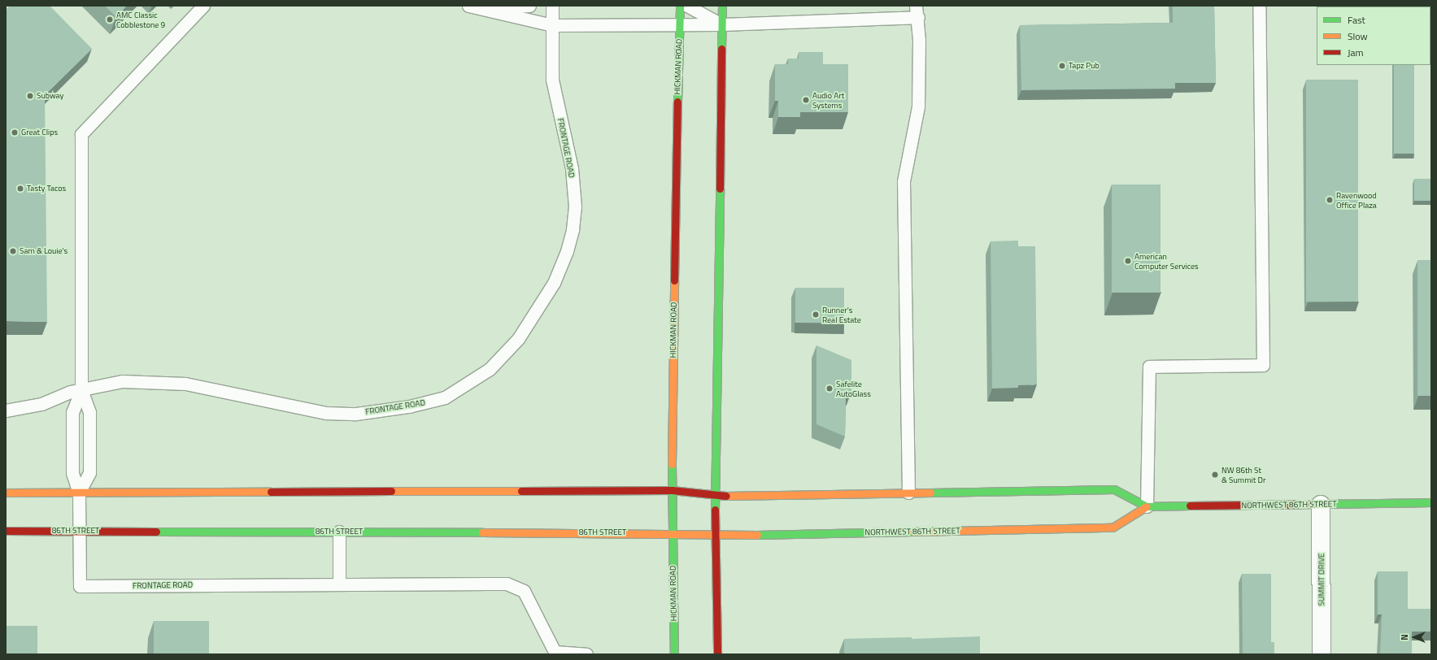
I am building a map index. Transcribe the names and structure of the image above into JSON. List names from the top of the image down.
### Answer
{
  "streets": {
    "main road": ["HICKMAN ROAD", "NORTHWEST 86TH STREET", "86TH STREET"],
    "street": ["SUMMIT DRIVE"],
    "lane": ["FRONTAGE ROAD"]
  },
  "crossings": [
    ["HICKMAN ROAD", "NORTHWEST 86TH STREET"],
    ["HICKMAN ROAD", "86TH STREET"],
    ["FRONTAGE ROAD", "86TH STREET"],
    ["NORTHWEST 86TH STREET", "86TH STREET"],
    ["NORTHWEST 86TH STREET", "SUMMIT DRIVE"]
  ],
  "places": [
    "AMC Classic Cobblestone 9",
    "Tapz Pub",
    "Subway",
    "Audio Art Systems",
    "Great Clips",
    "Tasty Tacos",
    "Ravenwood Office Plaza",
    "Sam & Louie's",
    "American Computer Services",
    "Runner's Real Estate",
    "Safelite AutoGlass",
    "NW 86th St & Summit Dr"
  ],
  "legend": ["Fast", "Slow", "Jam"],
  "north": "left"
}
